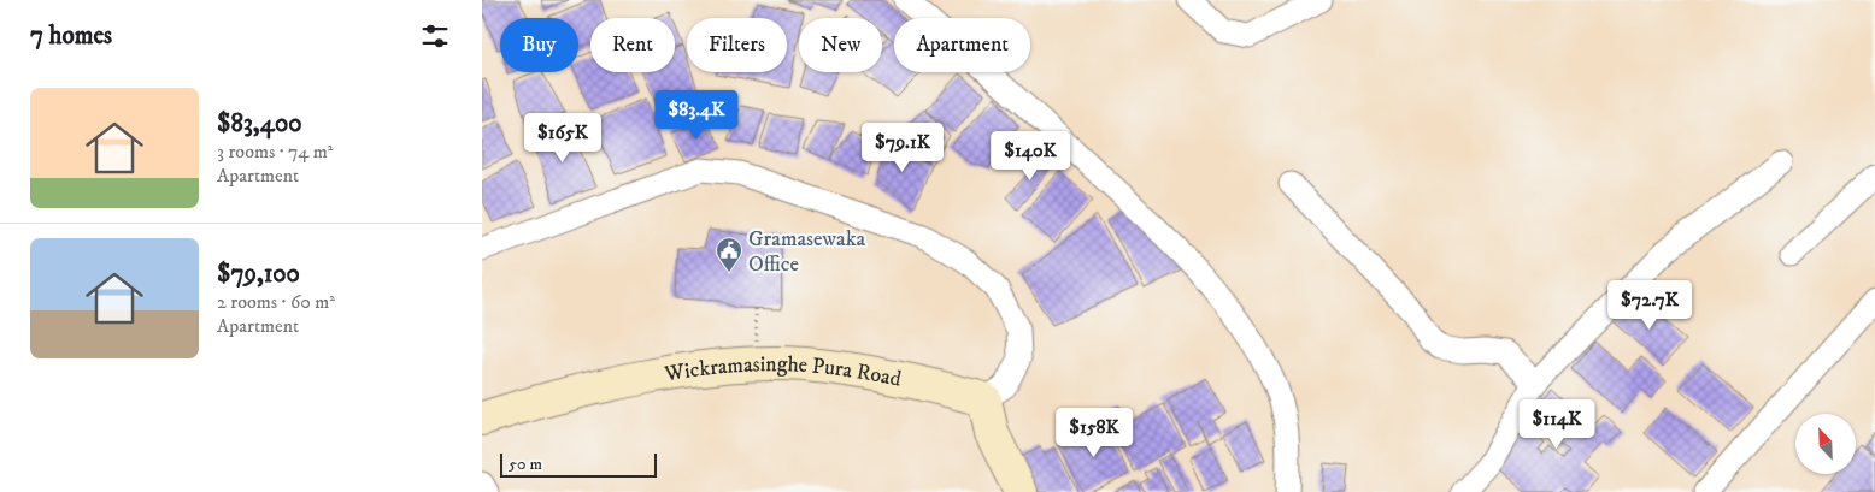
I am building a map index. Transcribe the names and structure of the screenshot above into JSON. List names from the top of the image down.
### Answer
{
  "streets": {
    "street": ["Wickramasinghe Pura Road"]
  },
  "places": {
    "public building": ["Gramasewaka Office"]
  },
  "scale_bar": "50 m",
  "north": "top left",
  "page": {
    "heading": "7 homes",
    "chip": [
      "Buy",
      "Rent",
      "Filters",
      "New",
      "Apartment"
    ],
    "list": [
      {
        "name": "$83,400",
        "note": "3 rooms · 74 m² · Apartment"
      },
      {
        "name": "$79,100",
        "note": "2 rooms · 60 m² · Apartment"
      }
    ],
    "price": [
      "$83.4K",
      "$165K",
      "$79.1K",
      "$140K",
      "$72.7K",
      "$114K",
      "$158K"
    ],
    "scale": "50 m"
  }
}
